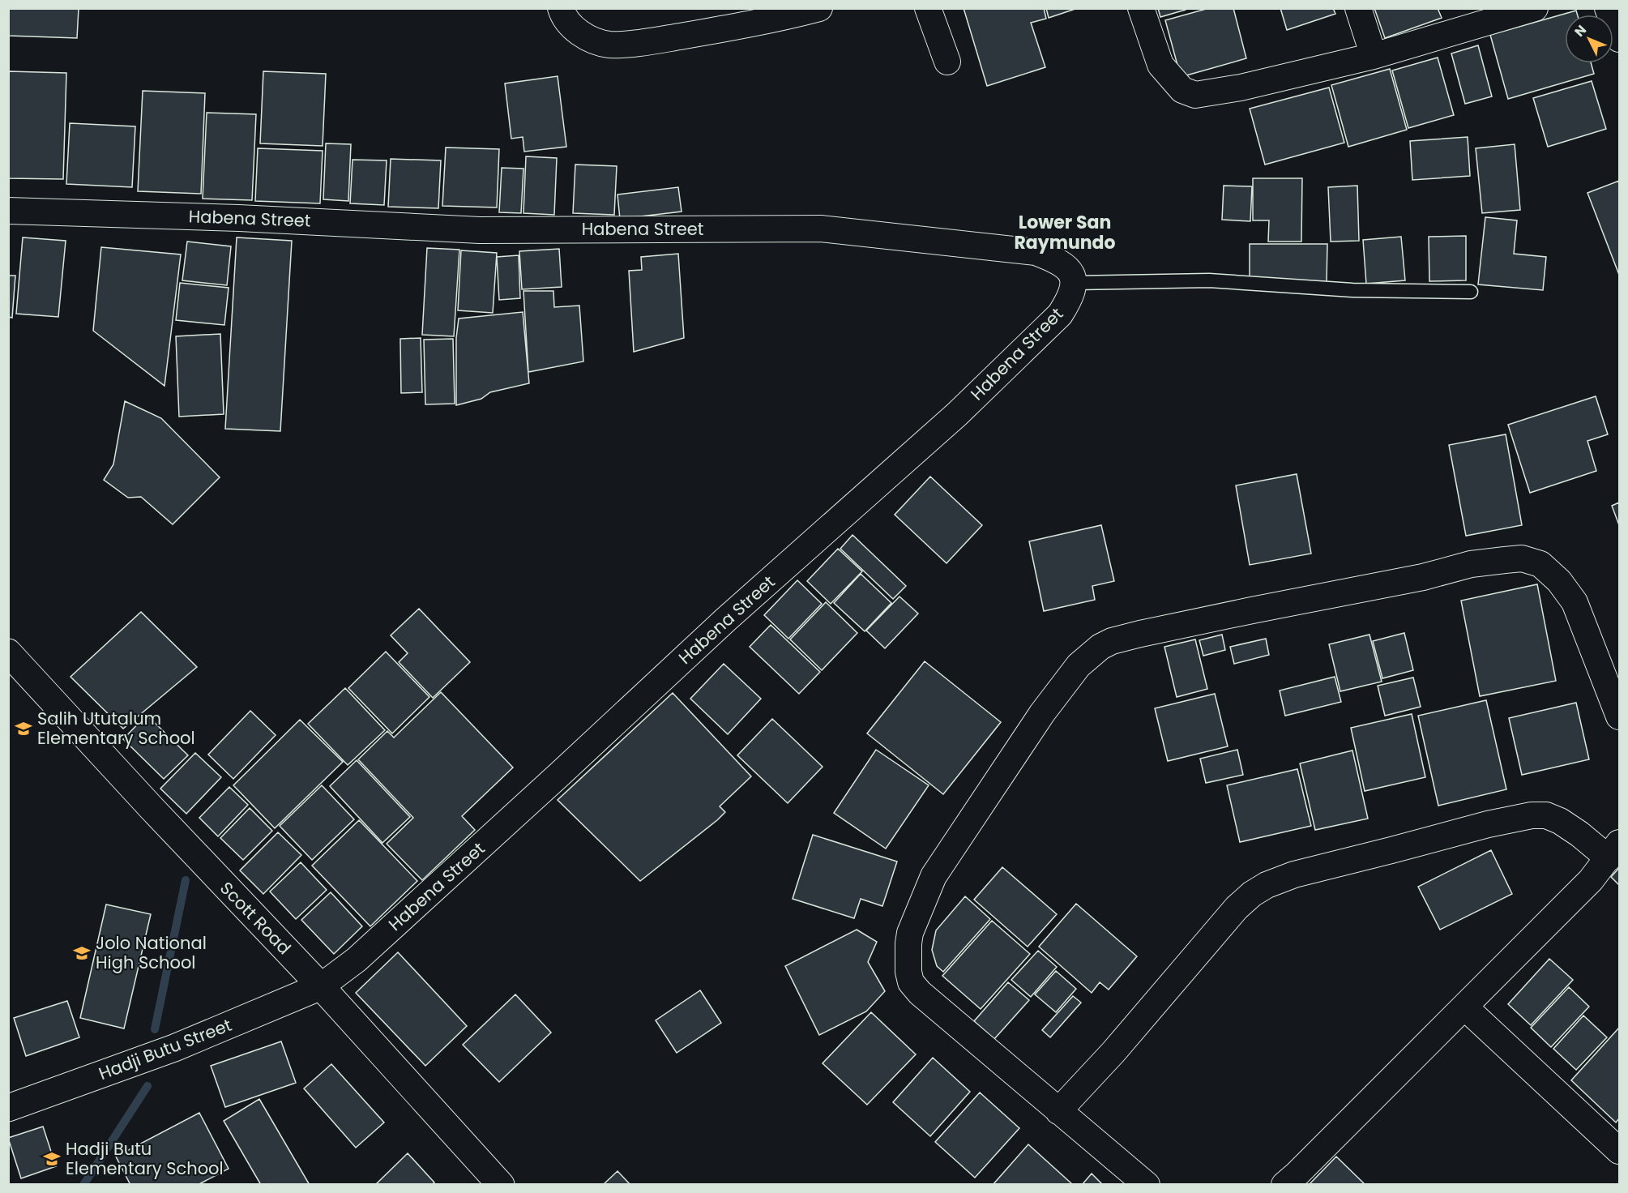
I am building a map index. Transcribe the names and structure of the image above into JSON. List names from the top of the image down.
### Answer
{
  "streets": {
    "street": ["Habena Street", "Scott Road", "Hadji Butu Street"]
  },
  "crossings": [
    ["Habena Street", "Scott Road"],
    ["Habena Street", "Hadji Butu Street"],
    ["Scott Road", "Hadji Butu Street"]
  ],
  "districts": ["Lower San Raymundo"],
  "places": {
    "school or university": ["Salih Ututalum Elementary School", "Jolo National High School", "Hadji Butu Elementary School"]
  },
  "north": "top left"
}
